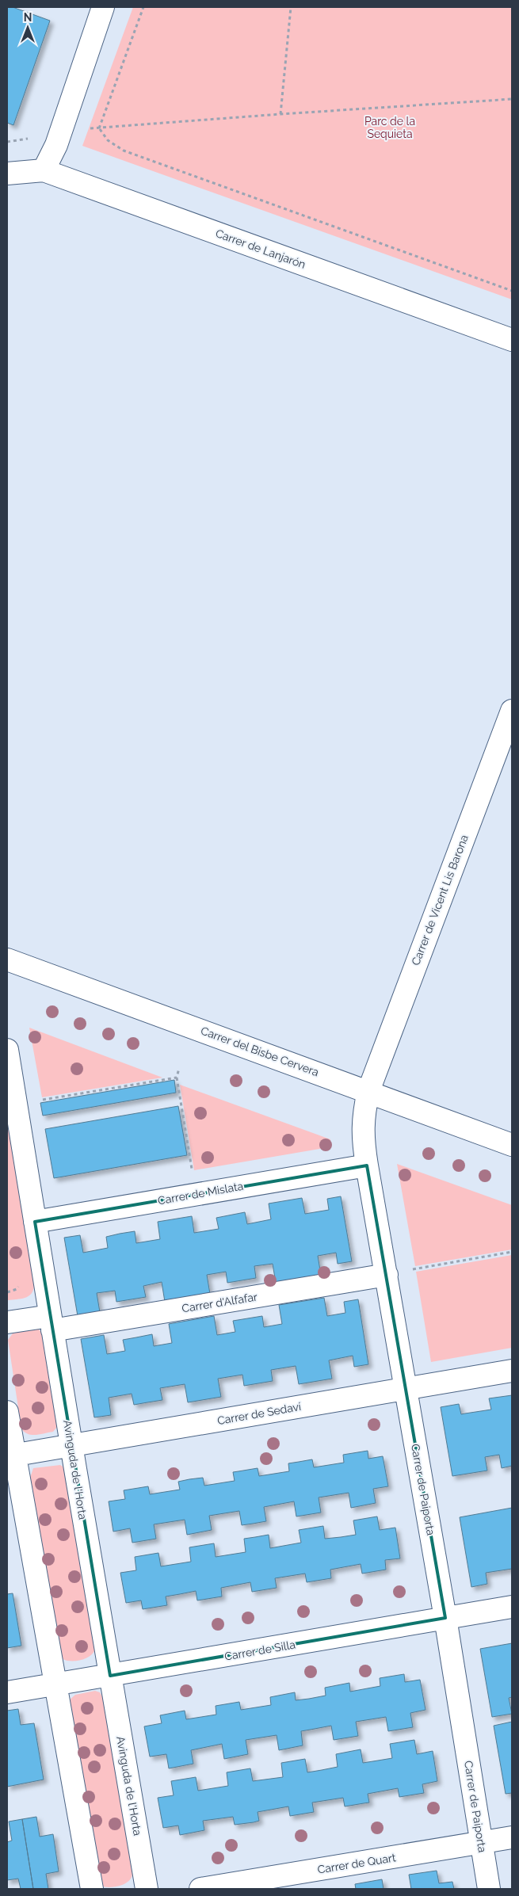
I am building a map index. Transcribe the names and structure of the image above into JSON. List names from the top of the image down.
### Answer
{
  "streets": {
    "street": [
      "Carrer de Lanjarón",
      "Carrer de Vicent Lis Barona",
      "Carrer del Bisbe Cervera",
      "Carrer de Mislata",
      "Carrer d'Alfafar",
      "Carrer de Sedaví",
      "Avinguda de l'Horta",
      "Carrer de Paiporta",
      "Carrer de Silla",
      "Carrer de Quart"
    ]
  },
  "crossings": [
    ["Carrer de Vicent Lis Barona", "Carrer del Bisbe Cervera"],
    ["Carrer de Vicent Lis Barona", "Carrer de Paiporta"],
    ["Carrer del Bisbe Cervera", "Carrer de Paiporta"],
    ["Carrer de Mislata", "Avinguda de l'Horta"],
    ["Carrer de Mislata", "Carrer de Paiporta"],
    ["Carrer d'Alfafar", "Avinguda de l'Horta"],
    ["Carrer d'Alfafar", "Carrer de Paiporta"],
    ["Carrer de Sedaví", "Avinguda de l'Horta"],
    ["Carrer de Sedaví", "Carrer de Paiporta"],
    ["Avinguda de l'Horta", "Carrer de Silla"],
    ["Carrer de Paiporta", "Carrer de Silla"],
    ["Carrer de Paiporta", "Carrer de Quart"]
  ],
  "parks": ["Parc de la Sequieta"],
  "north": "top"
}
